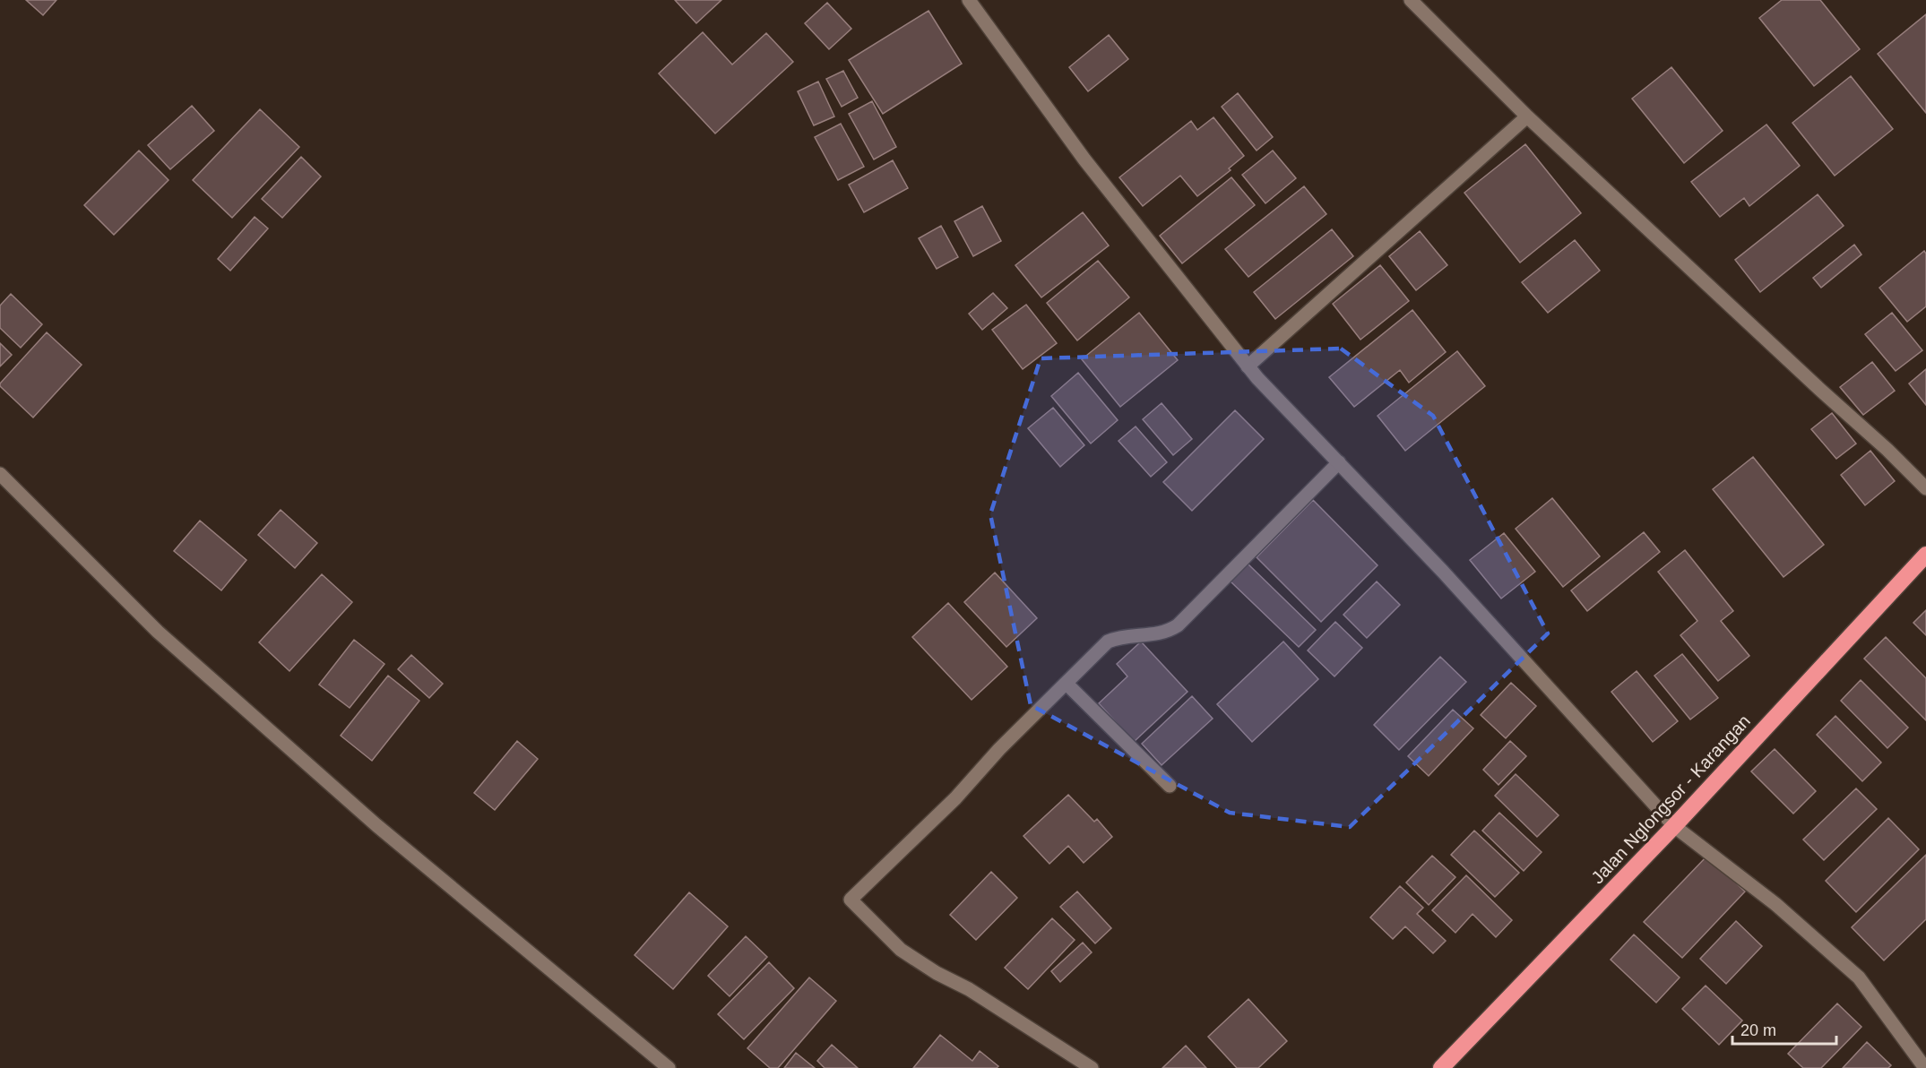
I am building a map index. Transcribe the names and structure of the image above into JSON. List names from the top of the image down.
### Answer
{
  "streets": {
    "highway": ["Jalan Nglongsor - Karangan"]
  },
  "scale_bar": "20 m"
}
